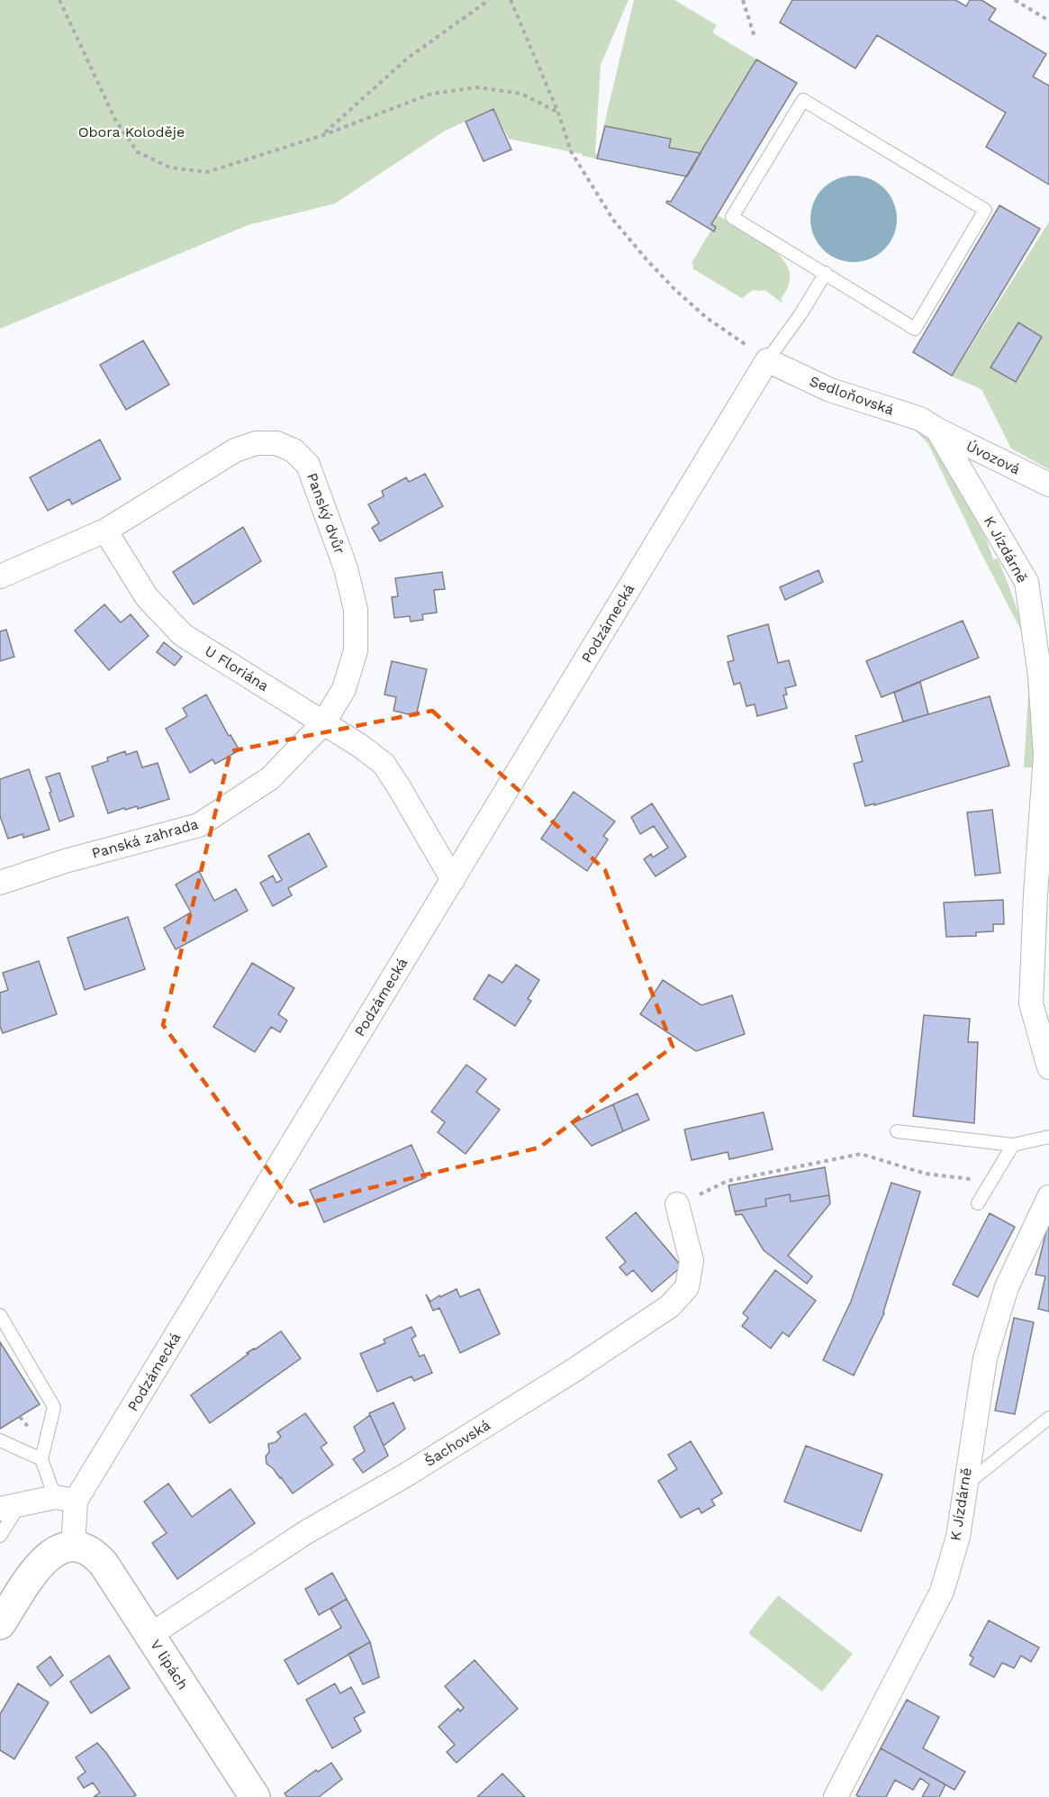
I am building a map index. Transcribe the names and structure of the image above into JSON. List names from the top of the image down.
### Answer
{
  "streets": {
    "street": [
      "Sedloňovská",
      "Úvozová",
      "Panský dvůr",
      "K Jízdárně",
      "Podzámecká",
      "U Floriána",
      "Panská zahrada",
      "Šachovská",
      "V lipách"
    ]
  },
  "crossings": [
    ["Sedloňovská", "Úvozová"],
    ["Sedloňovská", "K Jízdárně"],
    ["Sedloňovská", "Podzámecká"],
    ["Úvozová", "K Jízdárně"],
    ["Panský dvůr", "U Floriána"],
    ["Panský dvůr", "Panská zahrada"],
    ["Podzámecká", "U Floriána"],
    ["Podzámecká", "V lipách"],
    ["U Floriána", "Panská zahrada"],
    ["Šachovská", "V lipách"]
  ],
  "parks": ["Obora Koloděje"]
}
